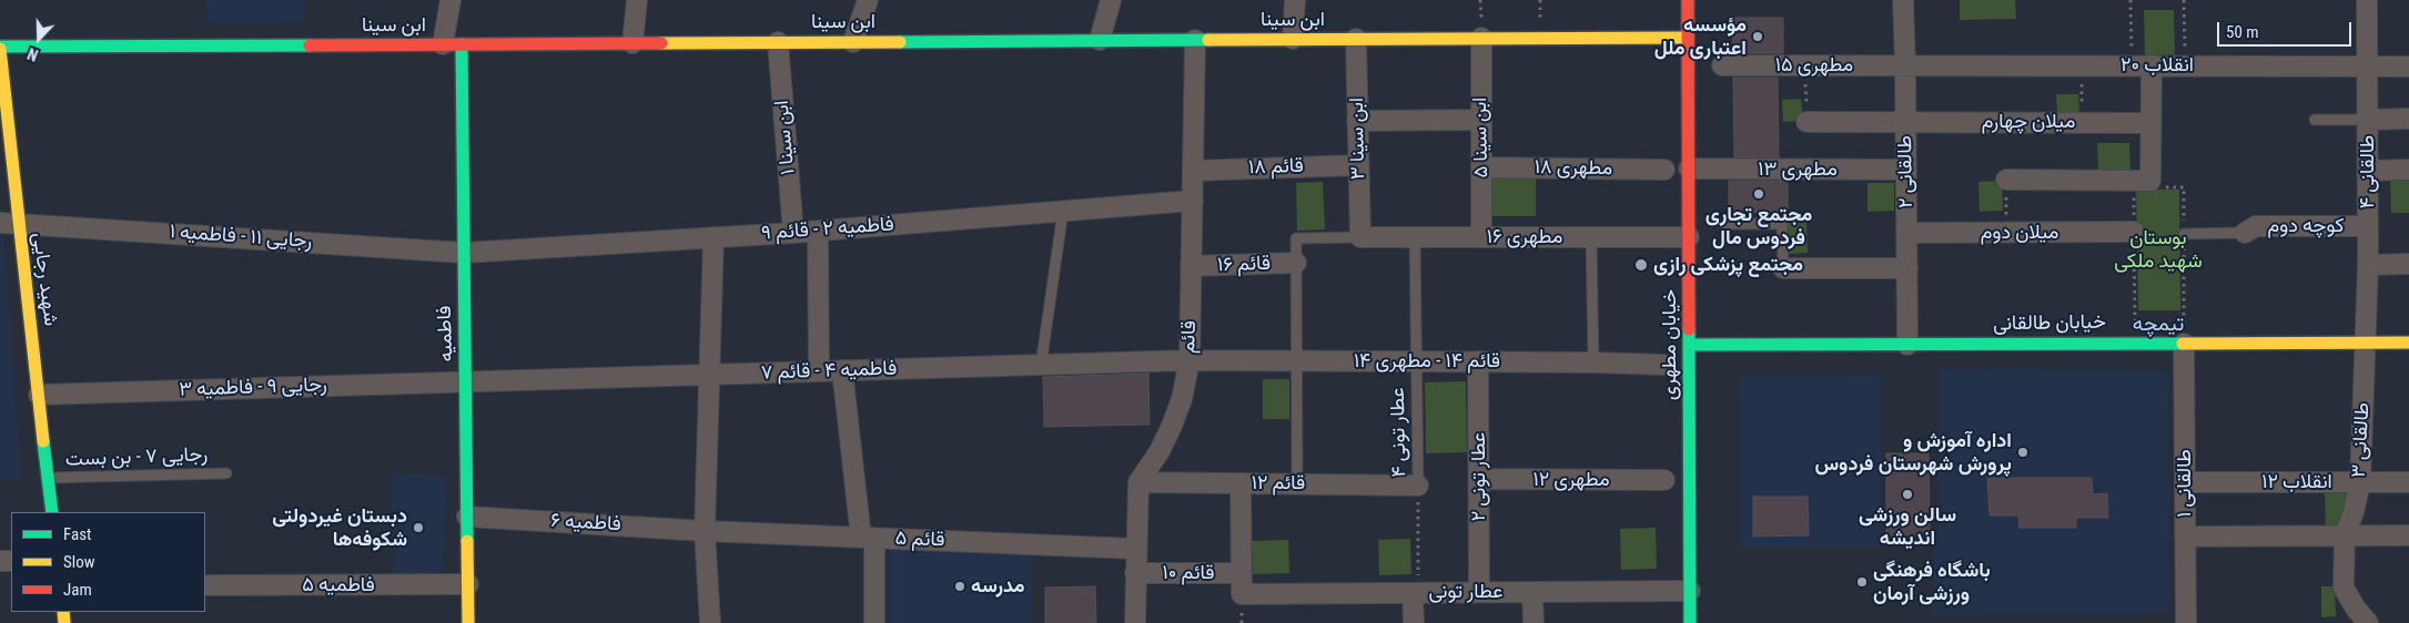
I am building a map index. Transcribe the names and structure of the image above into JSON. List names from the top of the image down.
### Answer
{
  "streets": {
    "street": [
      "ابن سینا",
      "مطهری ۱۵",
      "انقلاب ۲۰",
      "میلان چهارم",
      "ابن سینا ۱",
      "ابن سینا ۵",
      "ابن سینا ۳",
      "قائم ۱۸",
      "مطهری ۱۸",
      "مطهری ۱۳",
      "طالقانی ۲",
      "طالقانی ۴",
      "کوچه دوم",
      "فاطمیه ۲ - قائم ۹",
      "میلان دوم",
      "رجایی ۱۱ - فاطمیه ۱",
      "مطهری ۱۶",
      "قائم ۱۶",
      "شهید رجایی",
      "خیابان طالقانی",
      "فاطمیه",
      "قائم",
      "خیابان مطهری",
      "قائم ۱۴ - مطهری ۱۴",
      "فاطمیه ۴ - قائم ۷",
      "رجایی ۹ - فاطمیه ۳",
      "طالقانی ۳",
      "عطار تونی ۲",
      "مطهری ۱۲",
      "انقلاب ۱۲",
      "قائم ۱۲",
      "طالقانی ۱",
      "فاطمیه ۶",
      "قائم ۵",
      "قائم ۱۰",
      "فاطمیه ۵",
      "عطار تونی"
    ],
    "lane": ["عطار تونی ۴", "رجایی ۷ - بن بست"]
  },
  "crossings": [
    ["ابن سینا", "ابن سینا ۱"],
    ["ابن سینا", "ابن سینا ۵"],
    ["ابن سینا", "ابن سینا ۳"],
    ["ابن سینا", "شهید رجایی"],
    ["ابن سینا", "فاطمیه"],
    ["ابن سینا", "قائم"],
    ["ابن سینا", "خیابان مطهری"],
    ["مطهری ۱۵", "انقلاب ۲۰"],
    ["مطهری ۱۵", "طالقانی ۲"],
    ["انقلاب ۲۰", "طالقانی ۲"],
    ["انقلاب ۲۰", "طالقانی ۴"],
    ["میلان چهارم", "طالقانی ۲"],
    ["ابن سینا ۱", "فاطمیه ۲ - قائم ۹"],
    ["ابن سینا ۵", "مطهری ۱۸"],
    ["ابن سینا ۵", "مطهری ۱۶"],
    ["ابن سینا ۳", "قائم ۱۸"],
    ["ابن سینا ۳", "مطهری ۱۶"],
    ["قائم ۱۸", "قائم"],
    ["مطهری ۱۳", "طالقانی ۲"],
    ["مطهری ۱۳", "خیابان مطهری"],
    ["طالقانی ۲", "میلان دوم"],
    ["طالقانی ۲", "خیابان طالقانی"],
    ["طالقانی ۴", "کوچه دوم"],
    ["طالقانی ۴", "خیابان طالقانی"],
    ["طالقانی ۴", "طالقانی ۳"],
    ["فاطمیه ۲ - قائم ۹", "رجایی ۱۱ - فاطمیه ۱"],
    ["فاطمیه ۲ - قائم ۹", "فاطمیه"],
    ["فاطمیه ۲ - قائم ۹", "قائم"],
    ["رجایی ۱۱ - فاطمیه ۱", "شهید رجایی"],
    ["رجایی ۱۱ - فاطمیه ۱", "فاطمیه"],
    ["مطهری ۱۶", "خیابان مطهری"],
    ["مطهری ۱۶", "عطار تونی ۴"],
    ["قائم ۱۶", "قائم"],
    ["شهید رجایی", "رجایی ۹ - فاطمیه ۳"],
    ["شهید رجایی", "رجایی ۷ - بن بست"],
    ["خیابان طالقانی", "خیابان مطهری"],
    ["خیابان طالقانی", "طالقانی ۳"],
    ["خیابان طالقانی", "طالقانی ۱"],
    ["فاطمیه", "فاطمیه ۴ - قائم ۷"],
    ["فاطمیه", "رجایی ۹ - فاطمیه ۳"],
    ["فاطمیه", "فاطمیه ۶"],
    ["فاطمیه", "فاطمیه ۵"],
    ["قائم", "قائم ۱۴ - مطهری ۱۴"],
    ["قائم", "فاطمیه ۴ - قائم ۷"],
    ["قائم", "قائم ۱۲"],
    ["خیابان مطهری", "عطار تونی"],
    ["قائم ۱۴ - مطهری ۱۴", "فاطمیه ۴ - قائم ۷"],
    ["قائم ۱۴ - مطهری ۱۴", "عطار تونی ۴"],
    ["قائم ۱۴ - مطهری ۱۴", "عطار تونی ۲"],
    ["فاطمیه ۴ - قائم ۷", "رجایی ۹ - فاطمیه ۳"],
    ["عطار تونی ۴", "قائم ۱۲"],
    ["عطار تونی ۴", "عطار تونی"],
    ["طالقانی ۳", "انقلاب ۱۲"],
    ["عطار تونی ۲", "مطهری ۱۲"],
    ["عطار تونی ۲", "عطار تونی"],
    ["انقلاب ۱۲", "طالقانی ۱"],
    ["فاطمیه ۶", "قائم ۵"],
    ["قائم ۱۰", "عطار تونی"]
  ],
  "districts": ["تیمچه"],
  "parks": ["بوستان شهید ملکی"],
  "places": [
    "مؤسسه اعتباری ملل",
    "مجتمع تجاری فردوس مال",
    "مجتمع پزشکی رازی",
    "اداره آموزش و پرورش شهرستان فردوس",
    "سالن ورزشی اندیشه",
    "دبستان غیردولتی شکوفه‌ها",
    "باشگاه فرهنگی ورزشی آرمان",
    "مدرسه"
  ],
  "legend": ["Fast", "Slow", "Jam"],
  "scale_bar": "50 m",
  "north": "bottom"
}
